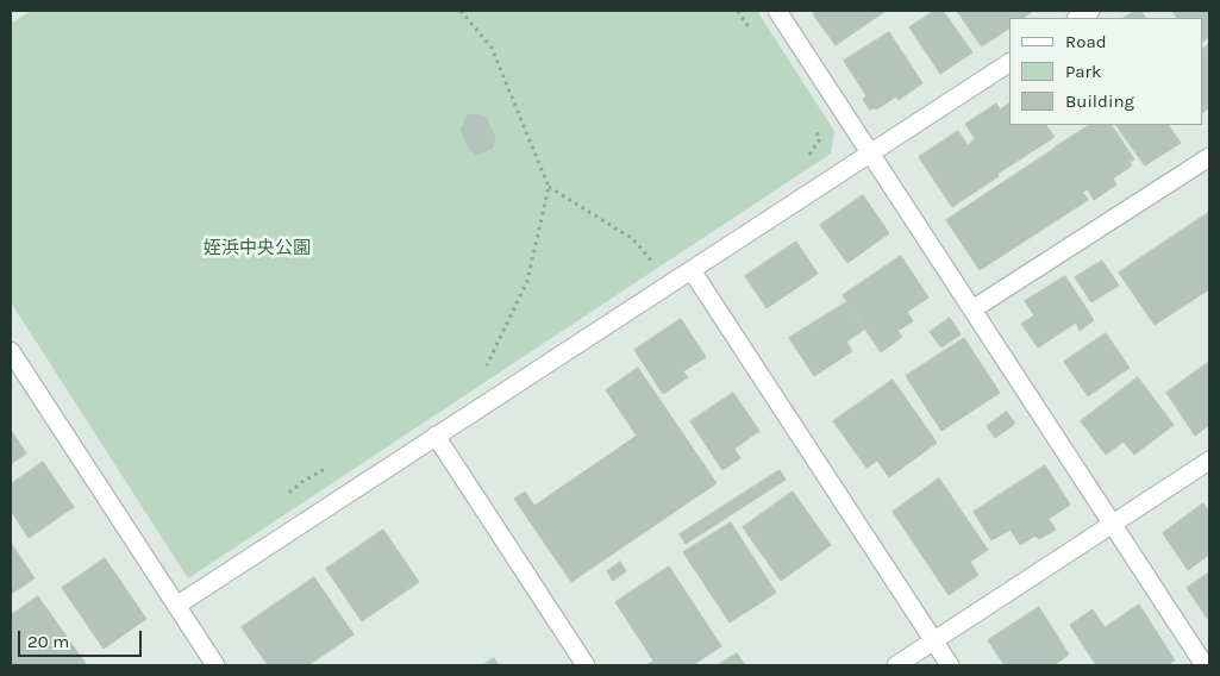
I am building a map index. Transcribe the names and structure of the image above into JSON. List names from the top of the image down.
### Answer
{
  "parks": ["姪浜中央公園"],
  "legend": ["Road", "Park", "Building"],
  "scale_bar": "20 m"
}
